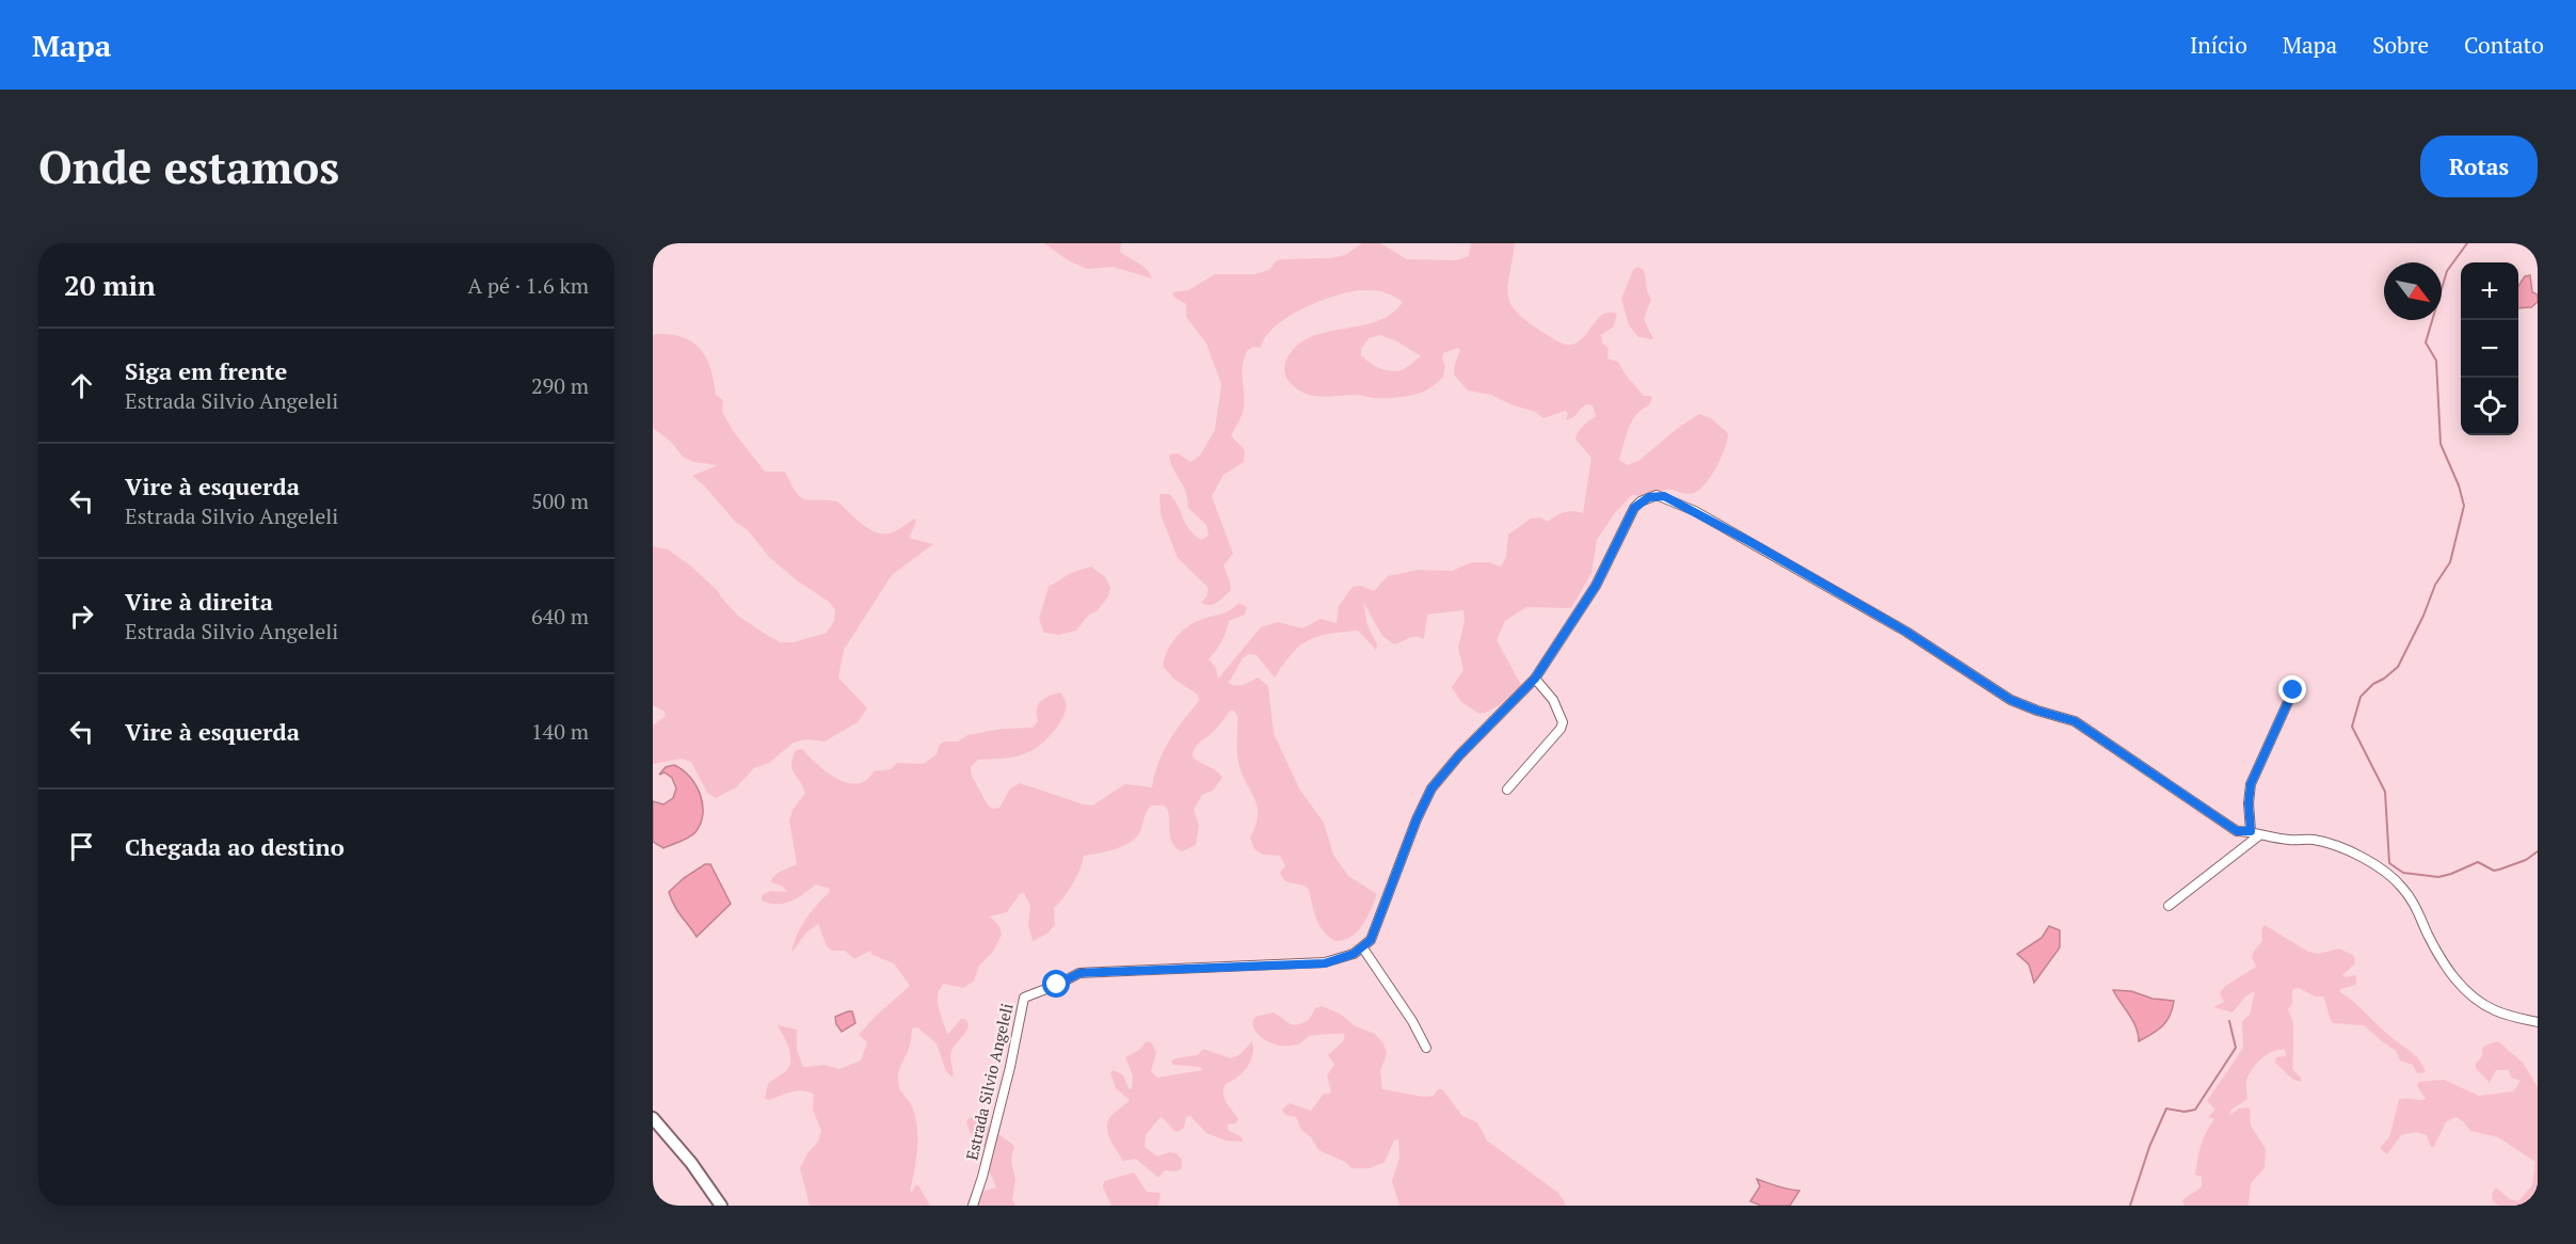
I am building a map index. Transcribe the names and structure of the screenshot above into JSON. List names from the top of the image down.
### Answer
{
  "streets": {
    "street": ["Estrada Silvio Angeleli"]
  },
  "north": "bottom right",
  "page": {
    "header": "Mapa",
    "nav": [
      "Início",
      "Mapa",
      "Sobre",
      "Contato"
    ],
    "buttons": "Rotas",
    "title": "Onde estamos",
    "heading": ["20 min", "A pé · 1.6 km"],
    "map_buttons": ["+", "−"],
    "list": [
      ["Siga em frente", "Estrada Silvio Angeleli", "290 m"],
      ["Vire à esquerda", "Estrada Silvio Angeleli", "500 m"],
      ["Vire à direita", "Estrada Silvio Angeleli", "640 m"],
      ["Vire à esquerda", "140 m"],
      "Chegada ao destino"
    ]
  }
}
